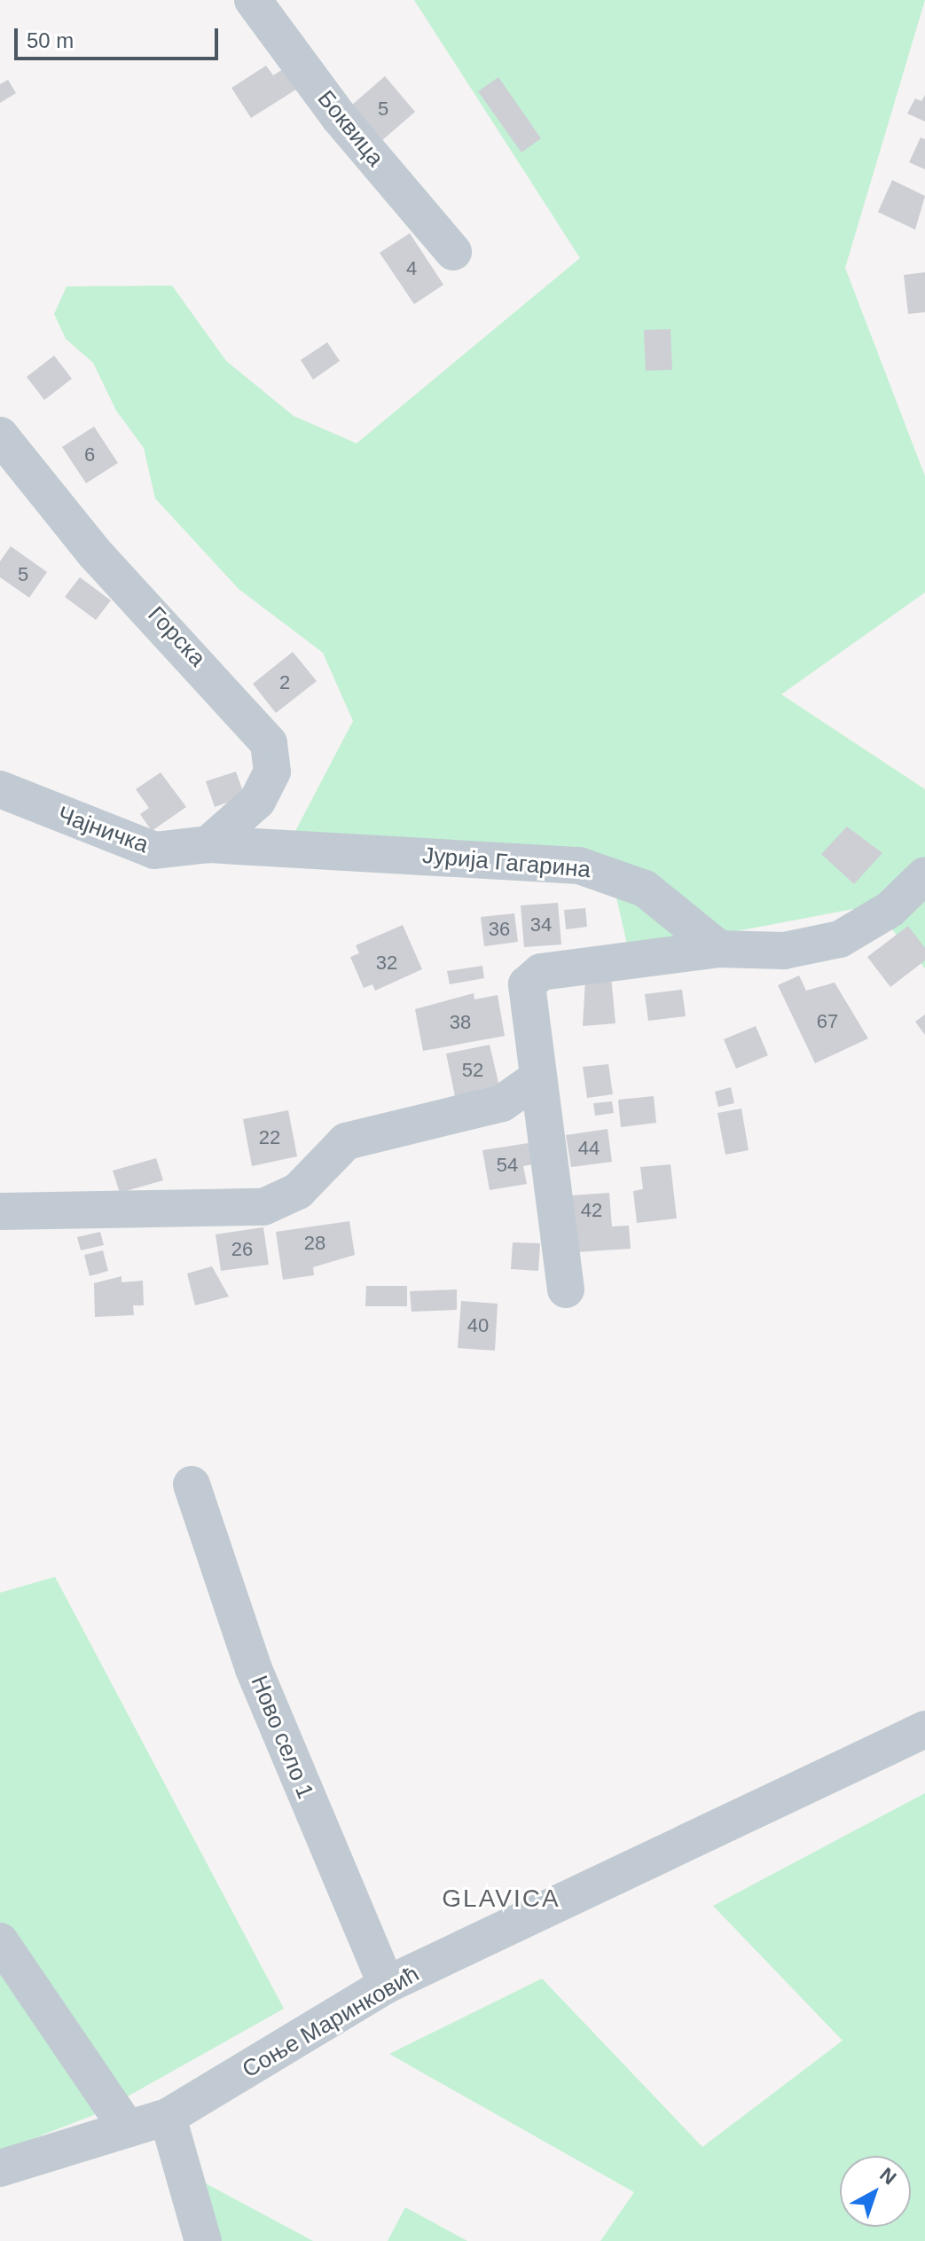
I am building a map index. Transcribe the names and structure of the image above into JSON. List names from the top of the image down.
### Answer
{
  "streets": {
    "street": [
      "Боквица",
      "Горска",
      "Чајничка",
      "Јурија Гагарина",
      "Ново село 1",
      "Соње Маринковић"
    ]
  },
  "crossings": [
    ["Горска", "Чајничка"],
    ["Горска", "Јурија Гагарина"],
    ["Чајничка", "Јурија Гагарина"],
    ["Ново село 1", "Соње Маринковић"]
  ],
  "districts": ["GLAVICA"],
  "house_numbers": [
    "5",
    "4",
    "6",
    "5",
    "2",
    "34",
    "36",
    "32",
    "67",
    "38",
    "52",
    "22",
    "44",
    "54",
    "42",
    "28",
    "26",
    "40"
  ],
  "scale_bar": "50 m",
  "north": "top right"
}
